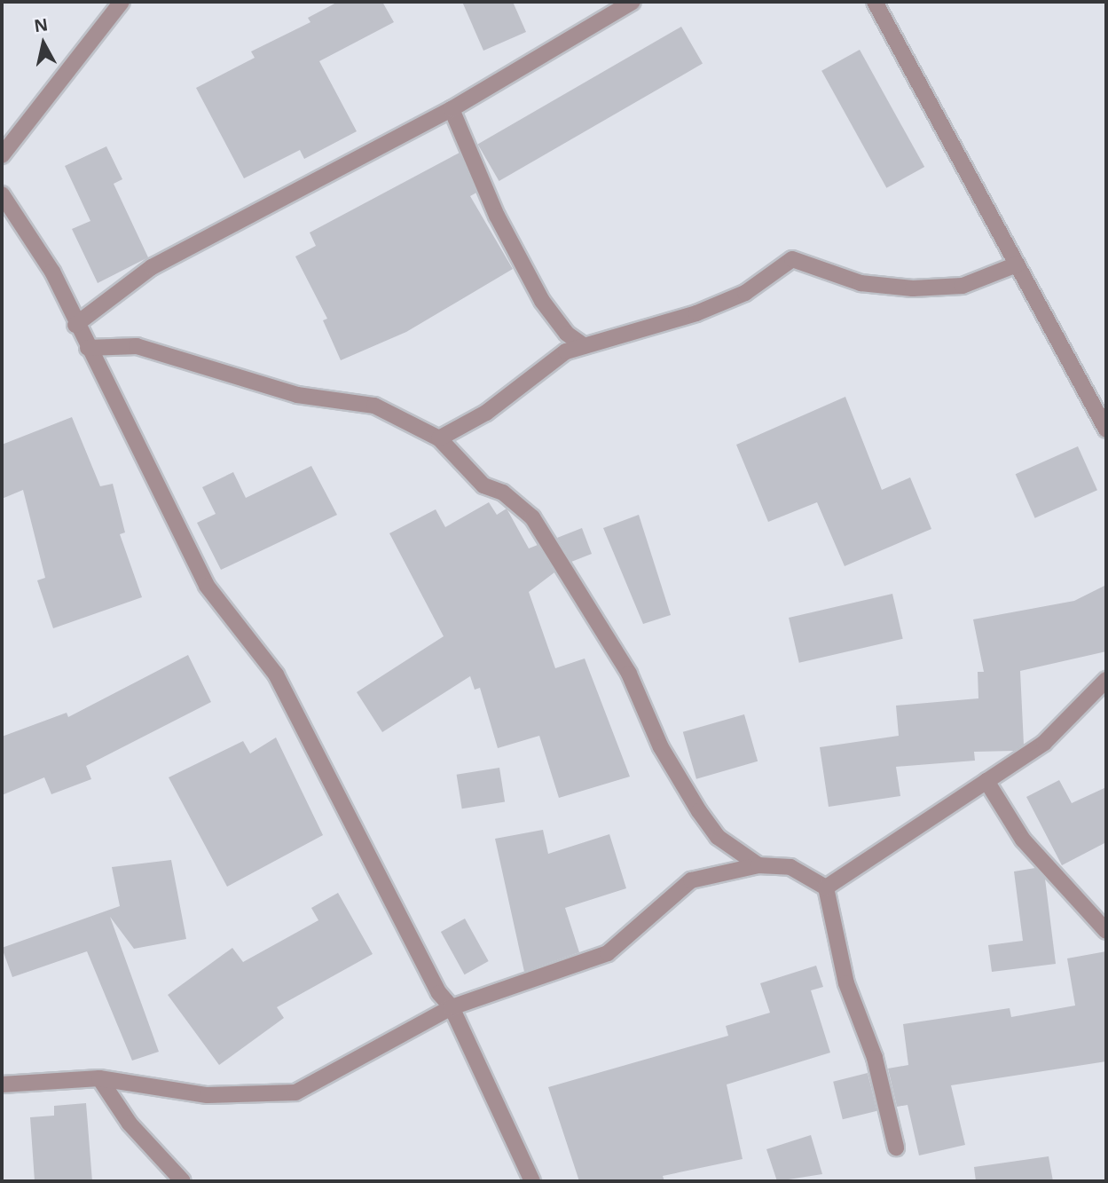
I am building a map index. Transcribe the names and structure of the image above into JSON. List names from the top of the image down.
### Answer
{
  "north": "top"
}
